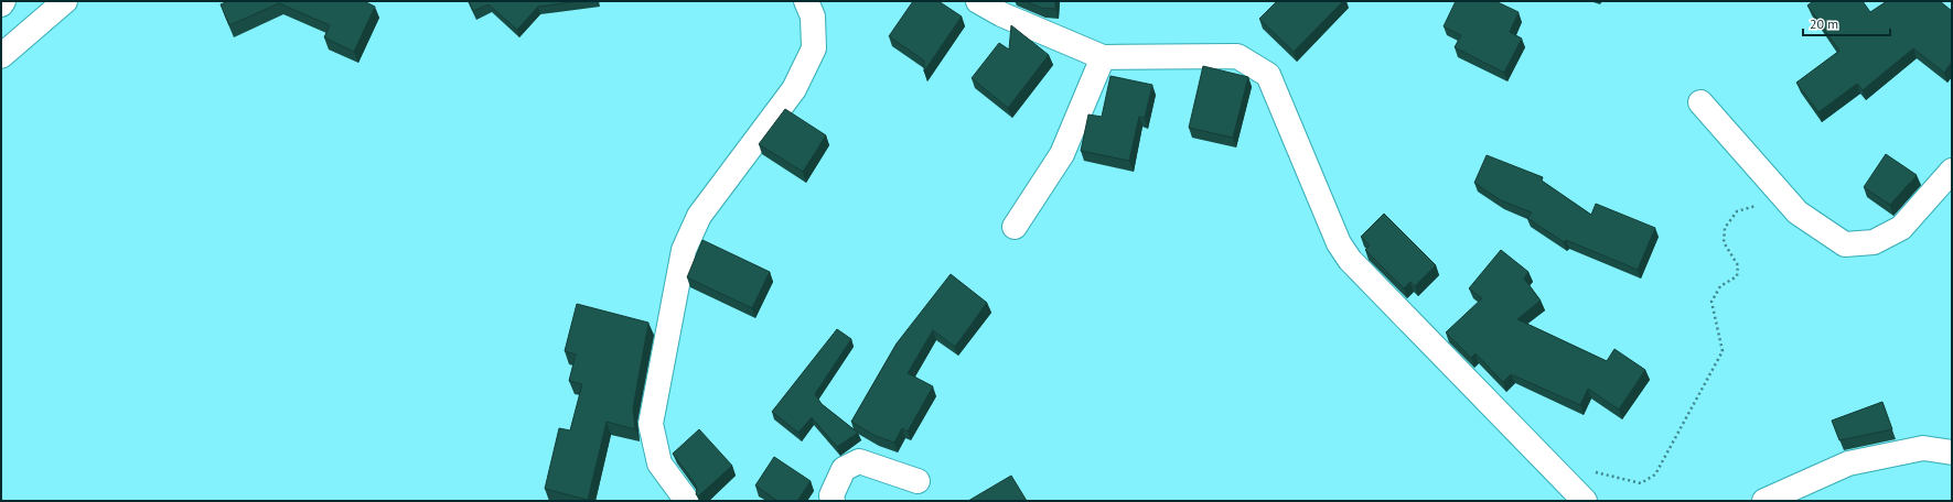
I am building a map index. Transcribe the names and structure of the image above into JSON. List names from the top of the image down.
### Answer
{
  "scale_bar": "20 m"
}
